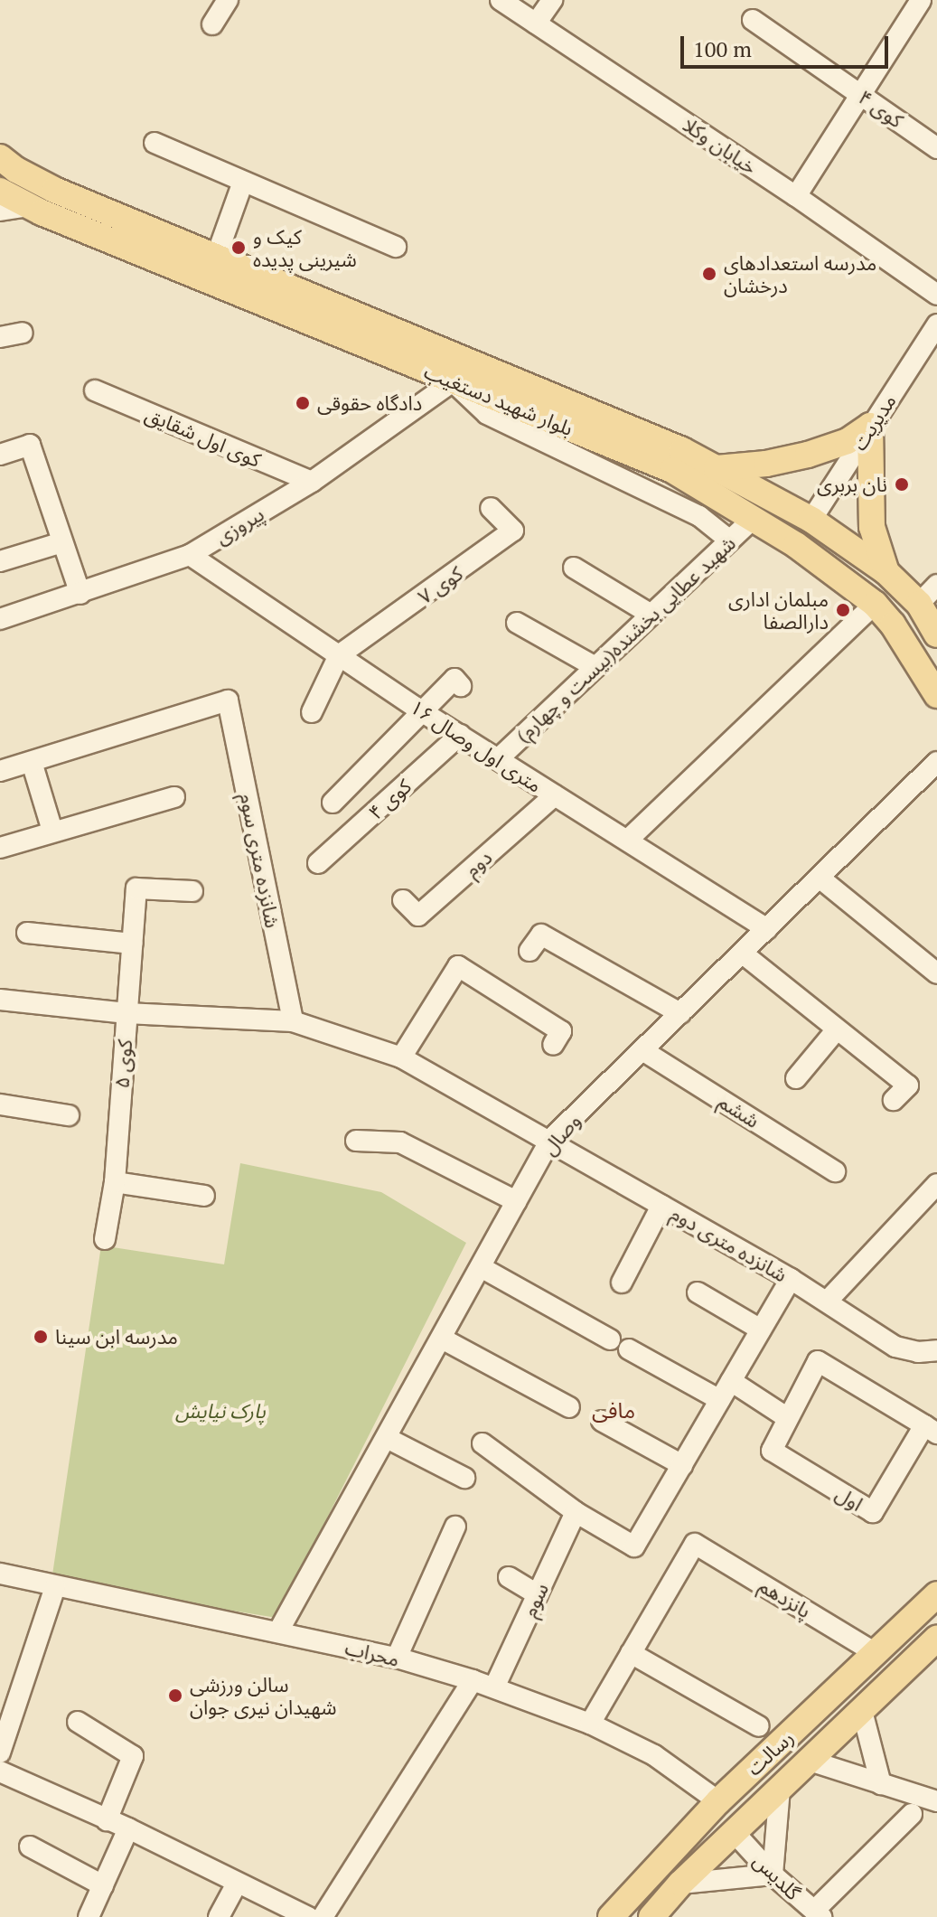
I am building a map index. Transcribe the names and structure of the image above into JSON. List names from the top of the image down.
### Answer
{
  "streets": {
    "main road": ["بلوار شهید دستغیب", "رسالت"],
    "street": [
      "کوی ۴",
      "خیابان وکلا",
      "مدیریت",
      "کوی اول شقایق",
      "پیروزی",
      "کوی ۷",
      "شهید عطایی بخشنده(بیست و چهارم)",
      "۱۶ متری اول وصال",
      "شانزده متری سوم",
      "دوم",
      "کوی ۵",
      "ششم",
      "وصال",
      "شانزده متری دوم",
      "اول",
      "پانزدهم",
      "سوم",
      "محراب",
      "گلدیس"
    ]
  },
  "crossings": [
    ["کوی ۴", "۱۶ متری اول وصال"],
    ["بلوار شهید دستغیب", "مدیریت"],
    ["بلوار شهید دستغیب", "پیروزی"],
    ["بلوار شهید دستغیب", "شهید عطایی بخشنده(بیست و چهارم)"],
    ["کوی اول شقایق", "پیروزی"],
    ["پیروزی", "۱۶ متری اول وصال"],
    ["کوی ۷", "۱۶ متری اول وصال"],
    ["شهید عطایی بخشنده(بیست و چهارم)", "۱۶ متری اول وصال"],
    ["۱۶ متری اول وصال", "دوم"],
    ["۱۶ متری اول وصال", "وصال"],
    ["ششم", "وصال"],
    ["وصال", "شانزده متری دوم"],
    ["وصال", "محراب"],
    ["پانزدهم", "رسالت"],
    ["سوم", "محراب"],
    ["محراب", "رسالت"],
    ["رسالت", "گلدیس"]
  ],
  "districts": ["مافی"],
  "parks": ["پارک نیایش"],
  "places": [
    "کیک و شیرینی پدیده",
    "مدرسه استعدادهای درخشان",
    "دادگاه حقوقی",
    "نان بربری",
    "مبلمان اداری دارالصفا",
    "مدرسه ابن سینا",
    "سالن ورزشی شهیدان نیری جوان"
  ],
  "scale_bar": "100 m"
}
